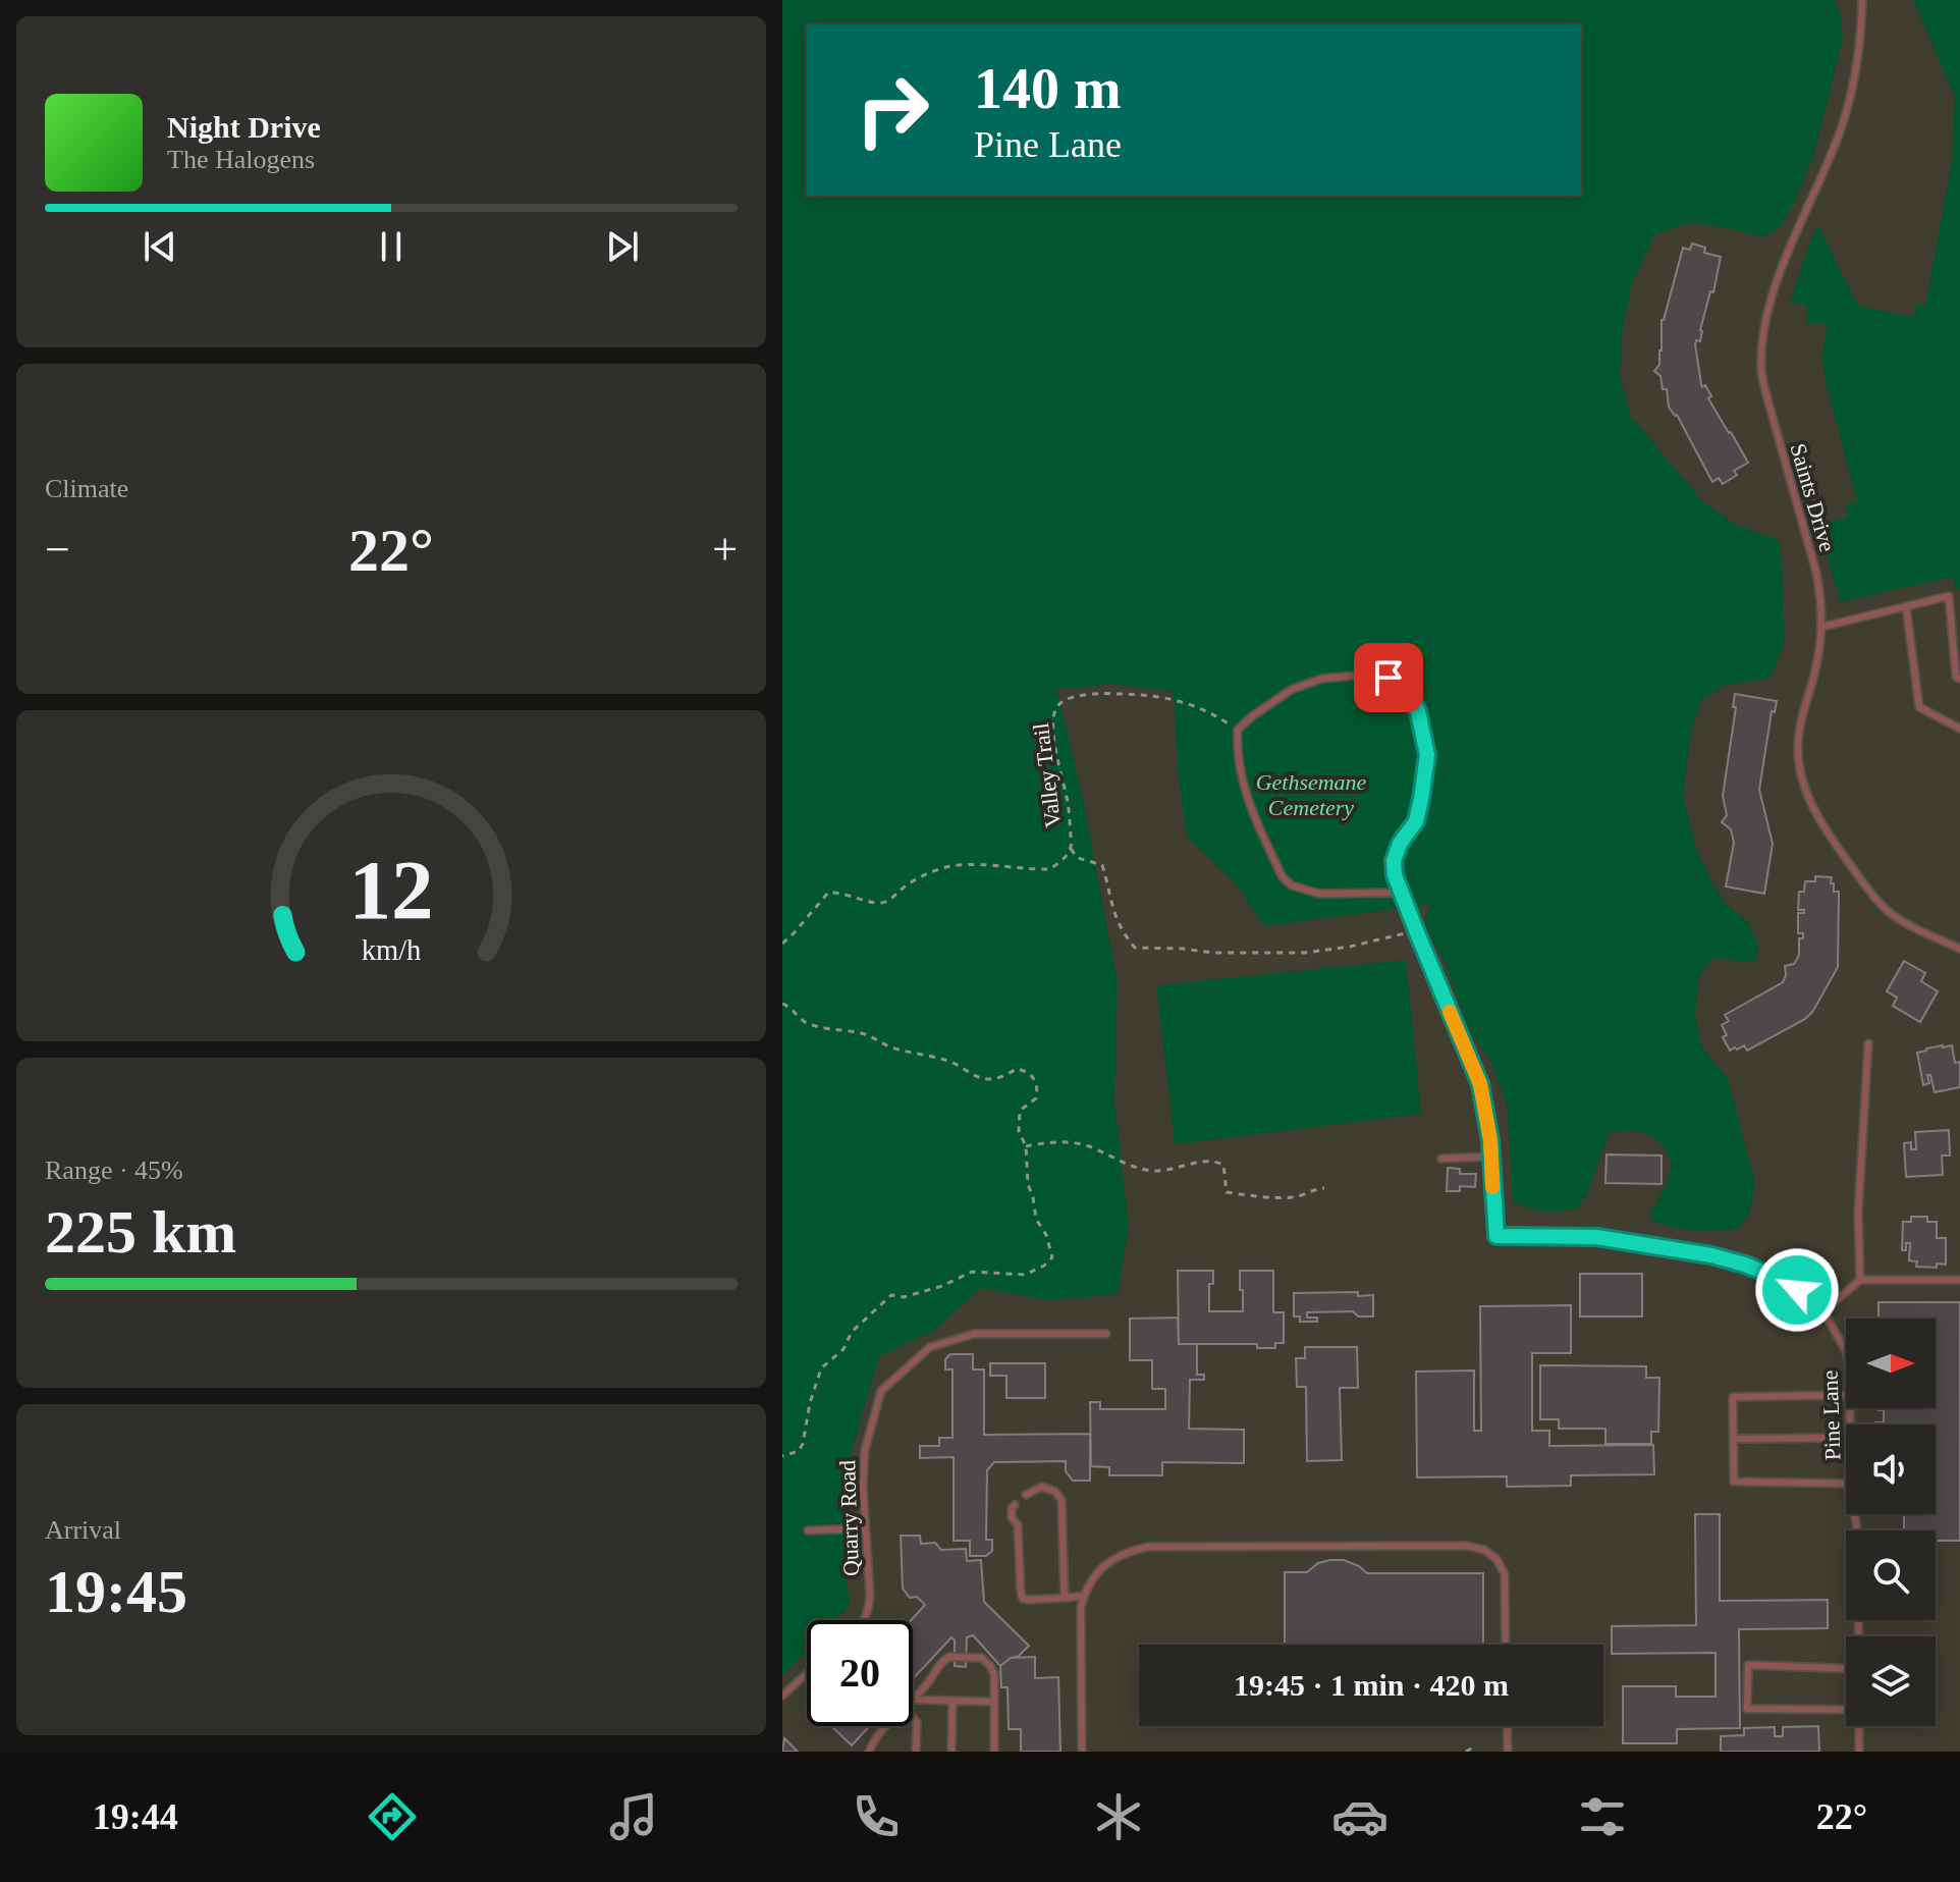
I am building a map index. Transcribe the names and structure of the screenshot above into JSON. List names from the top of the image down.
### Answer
{
  "streets": {
    "lane": ["Saints Drive", "Pine Lane", "Quarry Road"],
    "path": ["Valley Trail"]
  },
  "parks": ["Gethsemane Cemetery"],
  "north": "right",
  "page": {
    "turn": ["140 m", "Pine Lane"],
    "song": ["Night Drive", "The Halogens"],
    "tile": [
      "Climate",
      ["Range · 45%", "225 km"],
      ["Arrival", "19:45"]
    ],
    "heat": ["−", "22°", "+"],
    "limit": "20",
    "trip": "19:45 · 1 min · 420 m",
    "tabs": ["19:44", "22°"],
    "gauge": ["12", "km/h"]
  }
}
